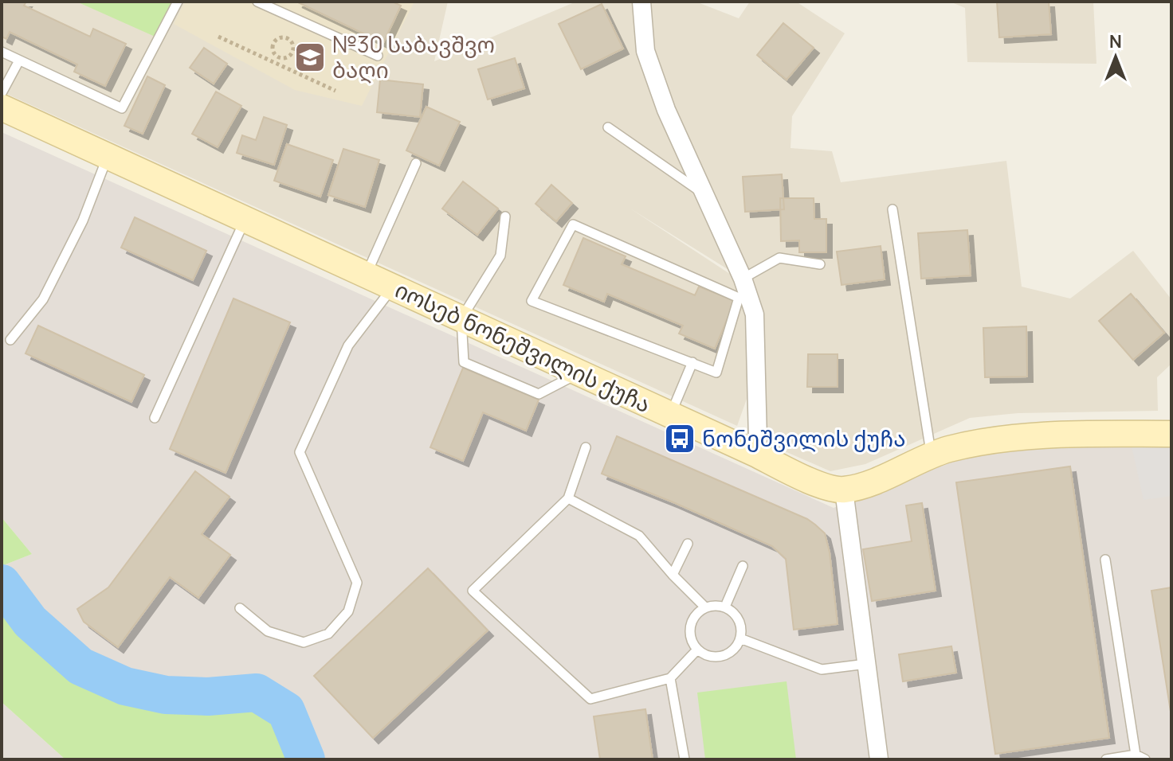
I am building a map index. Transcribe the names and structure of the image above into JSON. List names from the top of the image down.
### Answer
{
  "streets": {
    "street": ["იოსებ ნონეშვილის ქუჩა"]
  },
  "places": {
    "school or university": ["№30 საბავშვო ბაღი"],
    "bus stop": ["ნონეშვილის ქუჩა"]
  },
  "north": "top"
}
